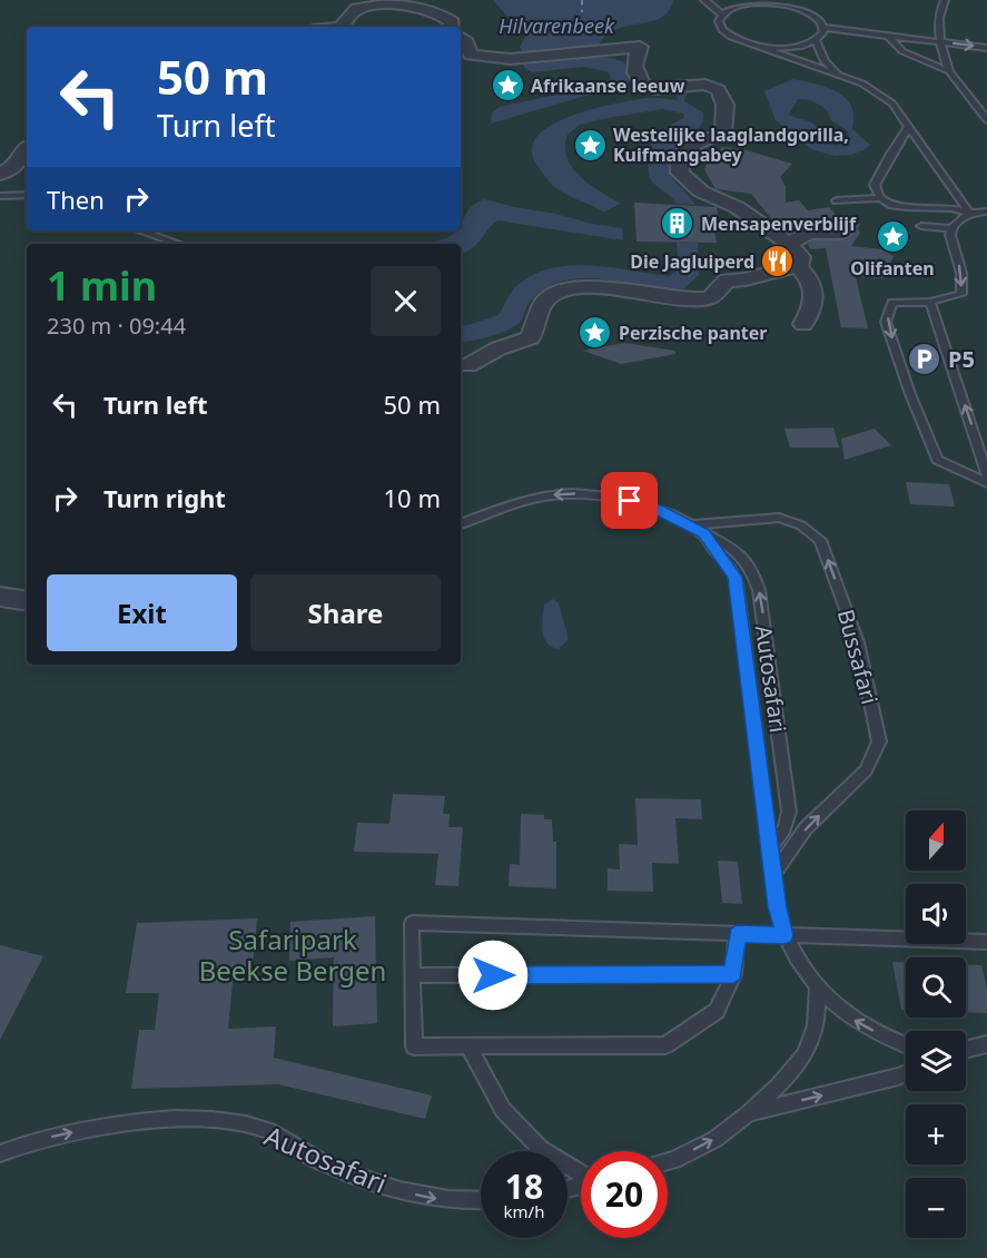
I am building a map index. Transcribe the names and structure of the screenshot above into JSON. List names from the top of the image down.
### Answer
{
  "streets": {
    "lane": ["Bussafari", "Autosafari"]
  },
  "crossings": [
    ["Bussafari", "Autosafari"]
  ],
  "water": ["Hilvarenbeek"],
  "parks": ["Safaripark Beekse Bergen"],
  "places": {
    "place": [
      "Afrikaanse leeuw",
      "Westelijke laaglandgorilla, Kuifmangabey",
      "Olifanten",
      "Perzische panter"
    ],
    "building": ["Mensapenverblijf"],
    "restaurant": ["Die Jagluiperd"],
    "parking": ["P5"]
  },
  "north": "top",
  "page": {
    "turn": ["50 m", "Turn left"],
    "then": "Then",
    "heading": ["1 min", "230 m · 09:44"],
    "list": [
      {
        "name": "Turn left",
        "value": "50 m"
      },
      {
        "name": "Turn right",
        "value": "10 m"
      }
    ],
    "buttons": ["Exit", "Share"],
    "map_buttons": ["+", "−"],
    "speed": "18 km/h",
    "limit": "20"
  }
}
